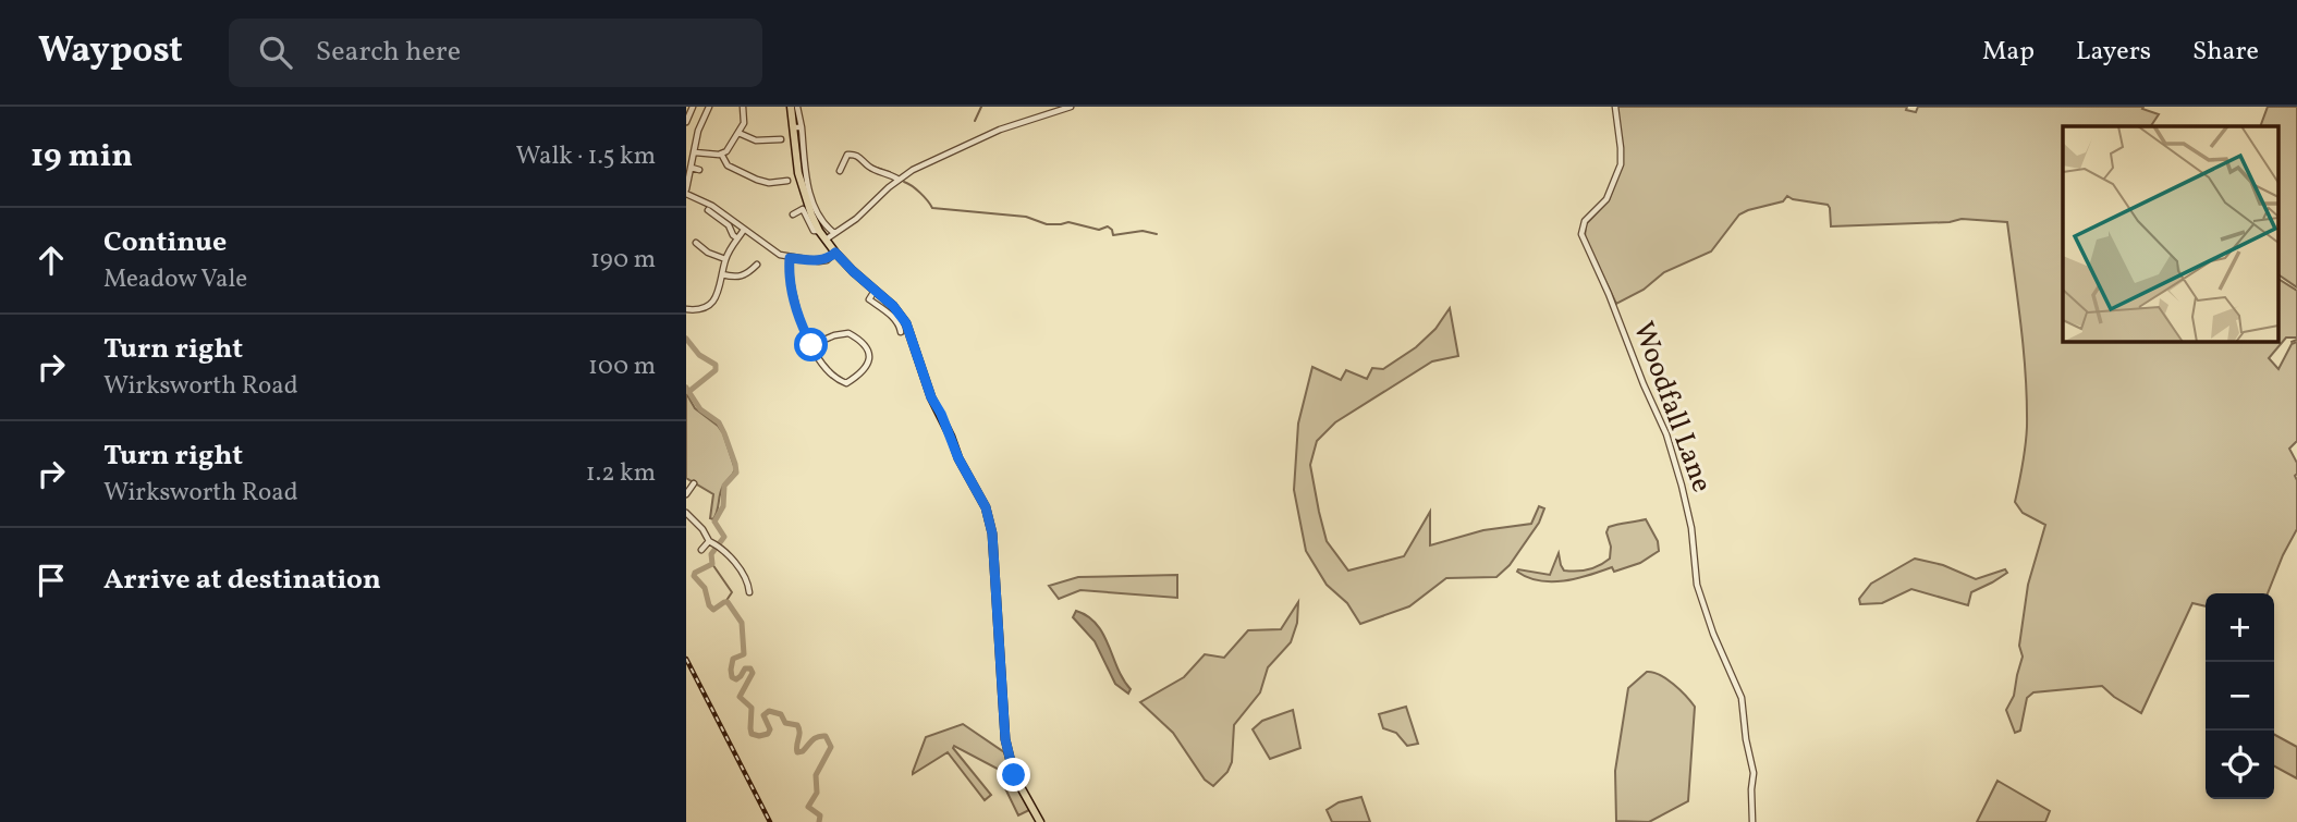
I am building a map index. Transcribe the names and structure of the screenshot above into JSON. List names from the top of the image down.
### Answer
{
  "streets": {
    "street": ["Woodfall Lane"]
  },
  "page": {
    "header": "Waypost",
    "search": "Search here",
    "nav": ["Map", "Layers", "Share"],
    "heading": ["19 min", "Walk · 1.5 km"],
    "list": [
      ["Continue", "Meadow Vale", "190 m"],
      ["Turn right", "Wirksworth Road", "100 m"],
      ["Turn right", "Wirksworth Road", "1.2 km"],
      "Arrive at destination"
    ],
    "map_buttons": ["+", "−"]
  }
}
